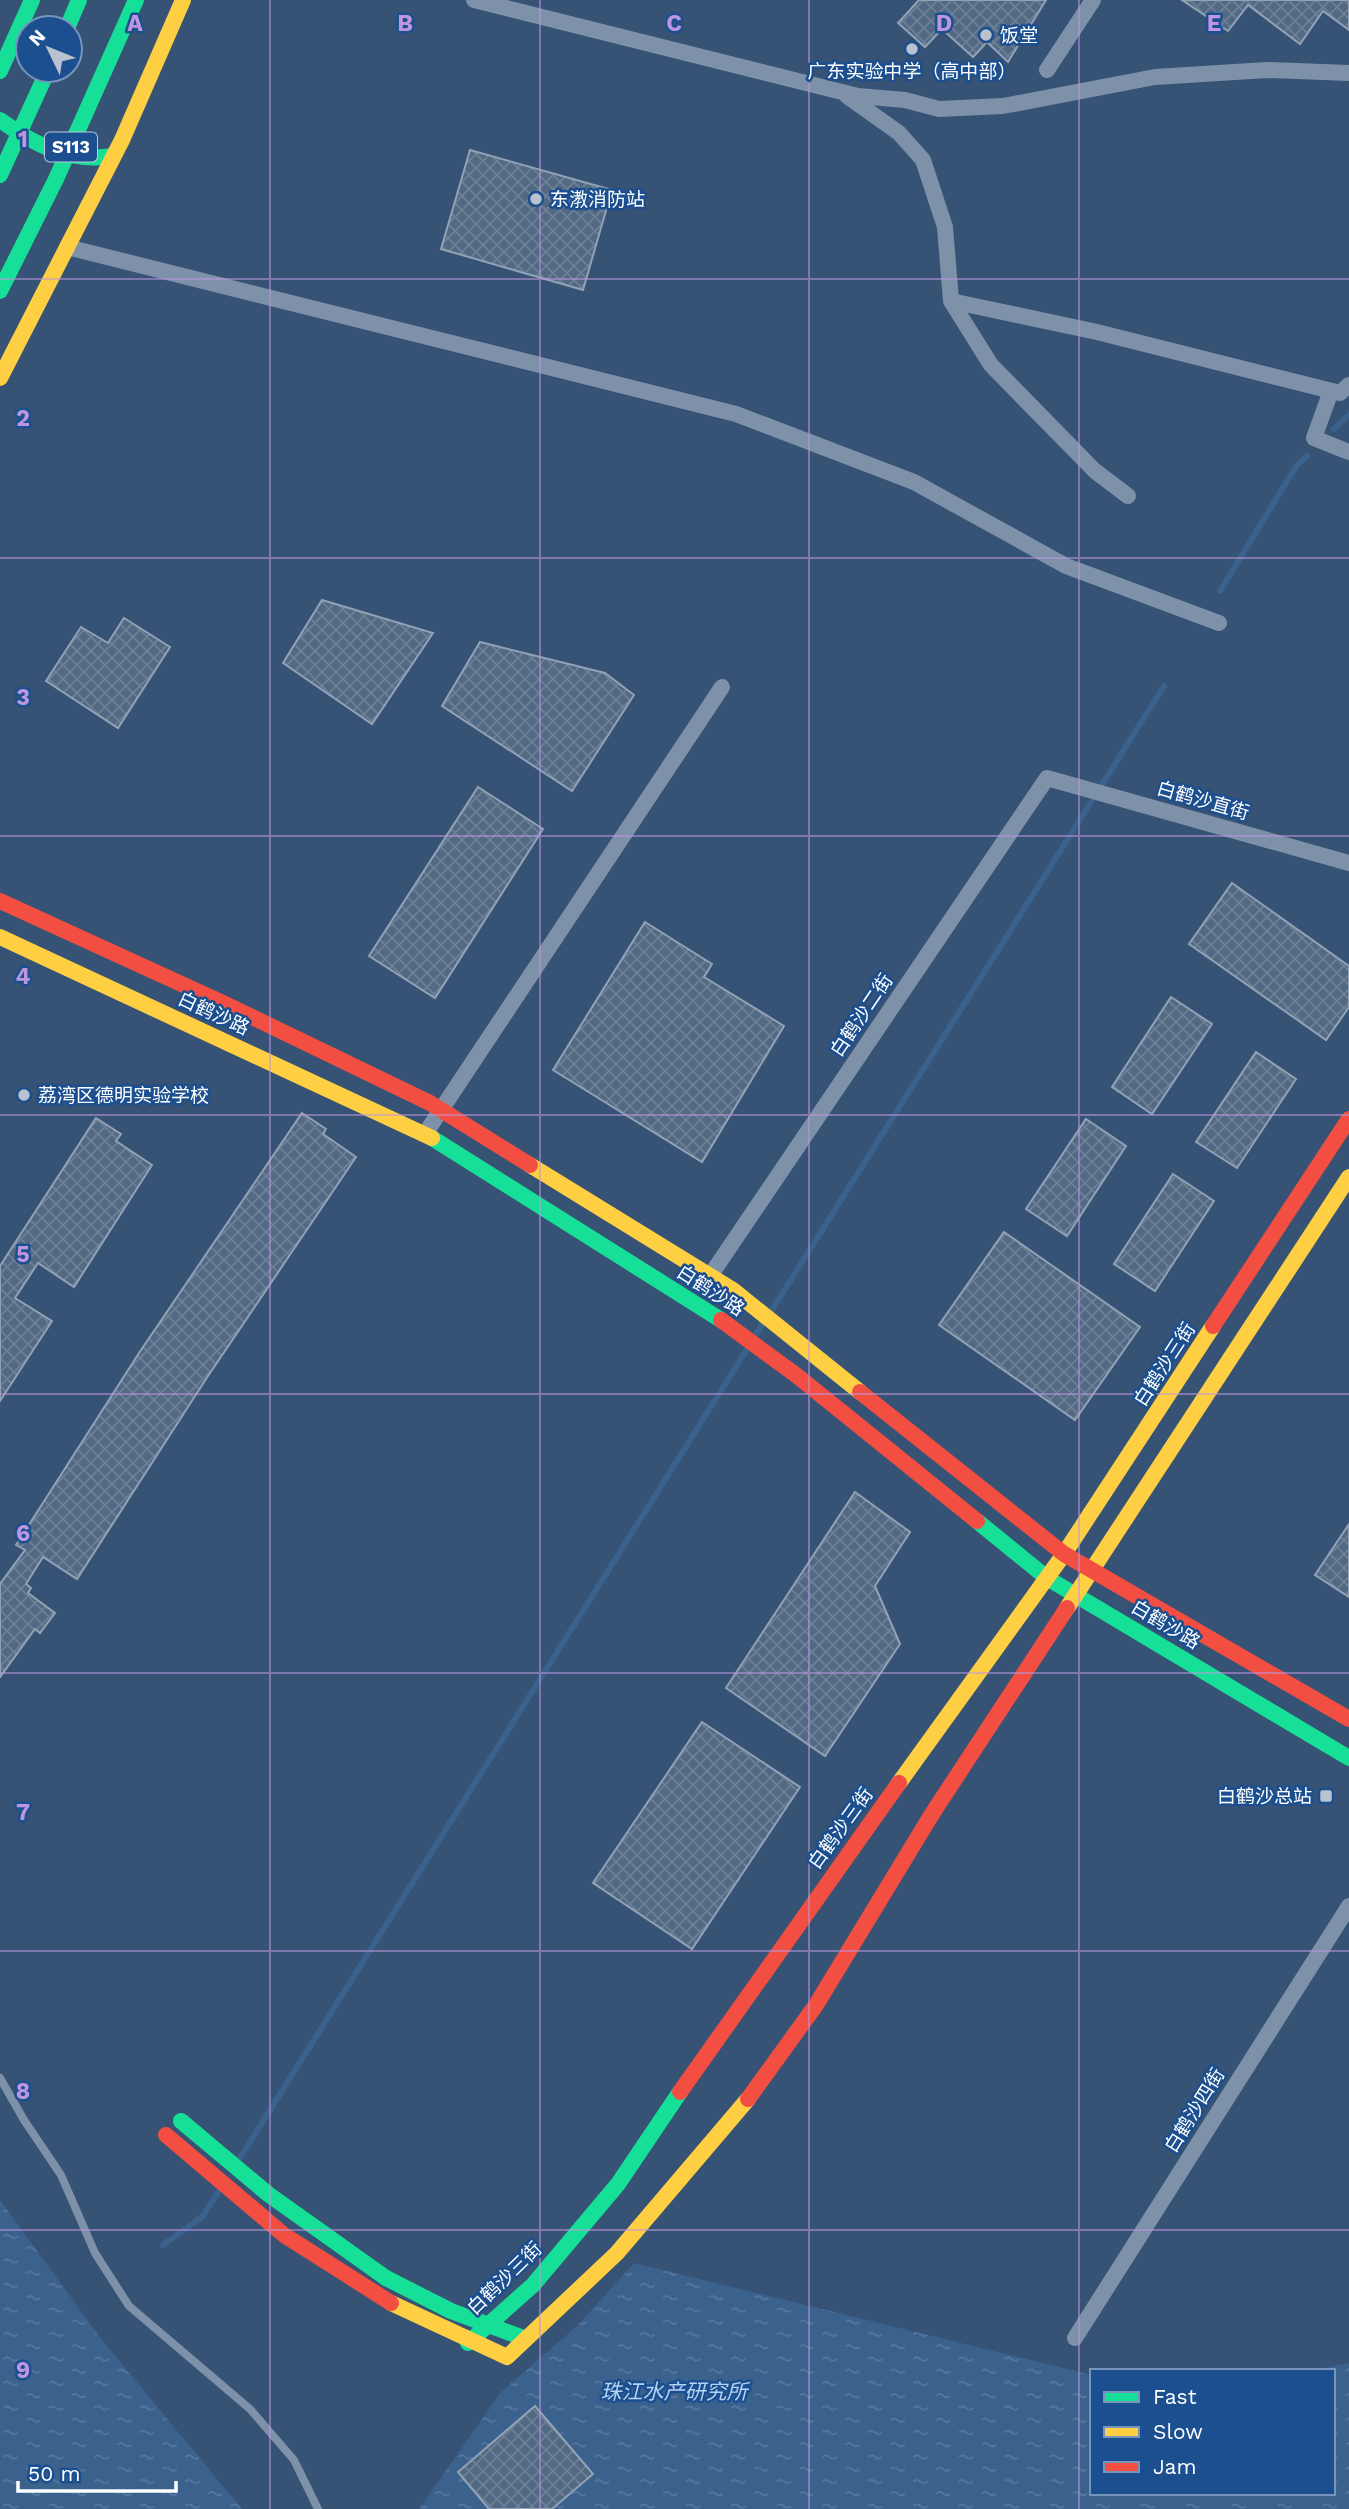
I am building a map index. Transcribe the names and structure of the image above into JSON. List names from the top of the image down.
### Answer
{
  "streets": {
    "street": [
      "S113",
      "白鹤沙直街",
      "白鹤沙路",
      "白鹤沙二街",
      "白鹤沙三街",
      "白鹤沙四街"
    ]
  },
  "crossings": [
    ["白鹤沙直街", "白鹤沙二街"],
    ["白鹤沙路", "白鹤沙二街"],
    ["白鹤沙路", "白鹤沙三街"]
  ],
  "water": ["珠江水产研究所"],
  "places": {
    "other": [
      "饭堂",
      "广东实验中学（高中部）",
      "东漖消防站",
      "荔湾区德明实验学校"
    ],
    "transit": ["白鹤沙总站"]
  },
  "legend": ["Fast", "Slow", "Jam"],
  "scale_bar": "50 m",
  "north": "top left",
  "grid": {
    "columns": [
      "A",
      "B",
      "C",
      "D",
      "E"
    ],
    "rows": [
      "1",
      "2",
      "3",
      "4",
      "5",
      "6",
      "7",
      "8",
      "9"
    ]
  }
}
